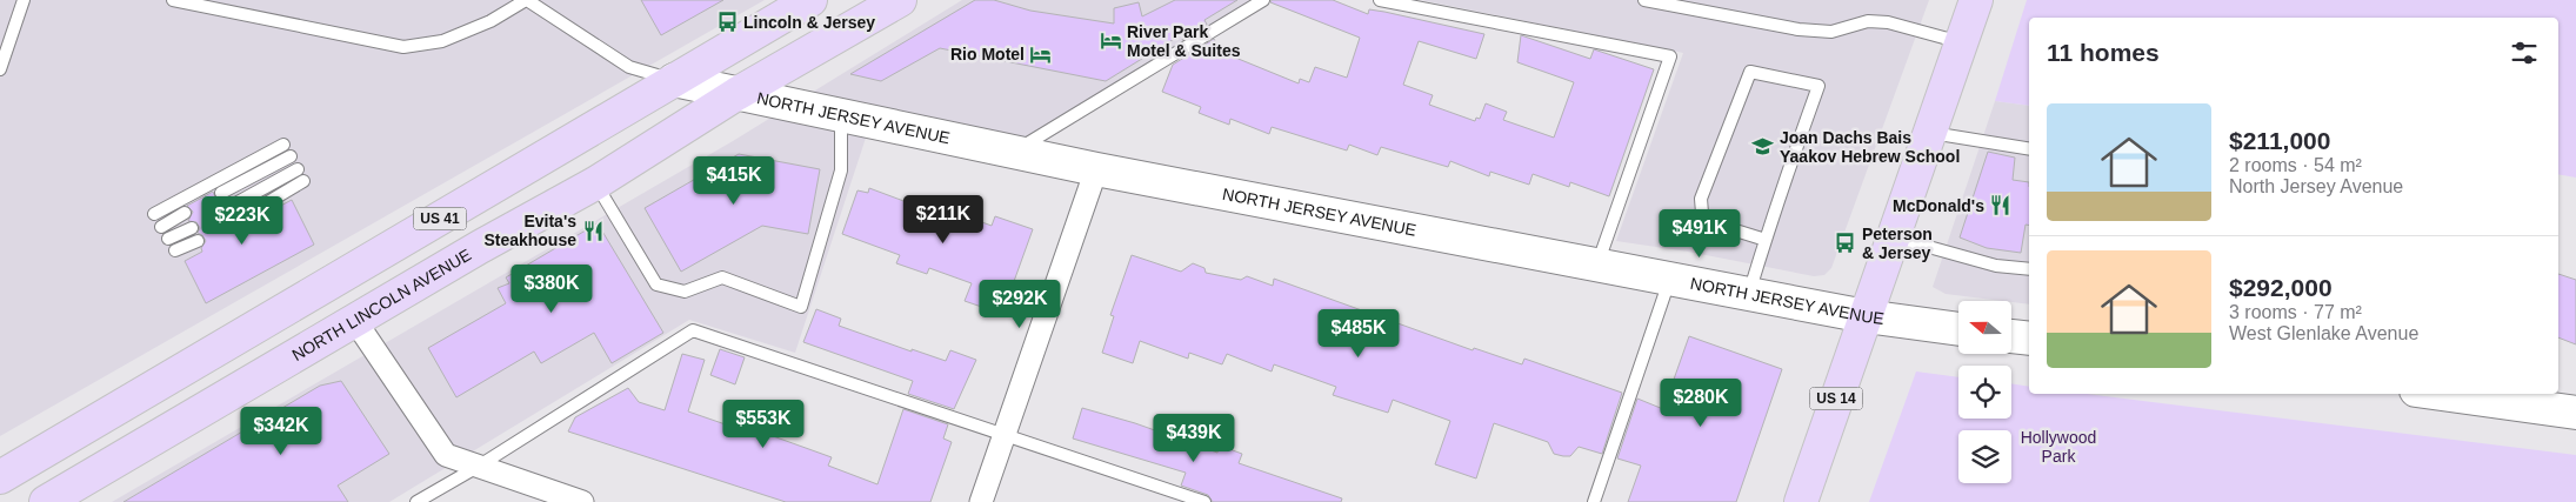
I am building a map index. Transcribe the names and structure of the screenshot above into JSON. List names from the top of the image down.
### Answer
{
  "streets": {
    "main road": [
      "NORTH JERSEY AVENUE",
      "US 41",
      "NORTH LINCOLN AVENUE",
      "US 14"
    ]
  },
  "crossings": [
    ["NORTH JERSEY AVENUE", "US 41"],
    ["NORTH JERSEY AVENUE", "NORTH LINCOLN AVENUE"],
    ["NORTH JERSEY AVENUE", "US 14"]
  ],
  "parks": ["Hollywood Park"],
  "places": {
    "bus stop": ["Lincoln & Jersey", "Peterson & Jersey"],
    "hotel": ["River Park Motel & Suites", "Rio Motel"],
    "school or university": ["Joan Dachs Bais Yaakov Hebrew School"],
    "restaurant": ["McDonald's", "Evita's Steakhouse"]
  },
  "north": "left",
  "page": {
    "heading": "11 homes",
    "list": [
      {
        "name": "$211,000",
        "note": "2 rooms · 54 m² · North Jersey Avenue"
      },
      {
        "name": "$292,000",
        "note": "3 rooms · 77 m² · West Glenlake Avenue"
      }
    ],
    "price": [
      "$415K",
      "$211K",
      "$223K",
      "$491K",
      "$380K",
      "$292K",
      "$485K",
      "$280K",
      "$553K",
      "$342K",
      "$439K"
    ]
  }
}
